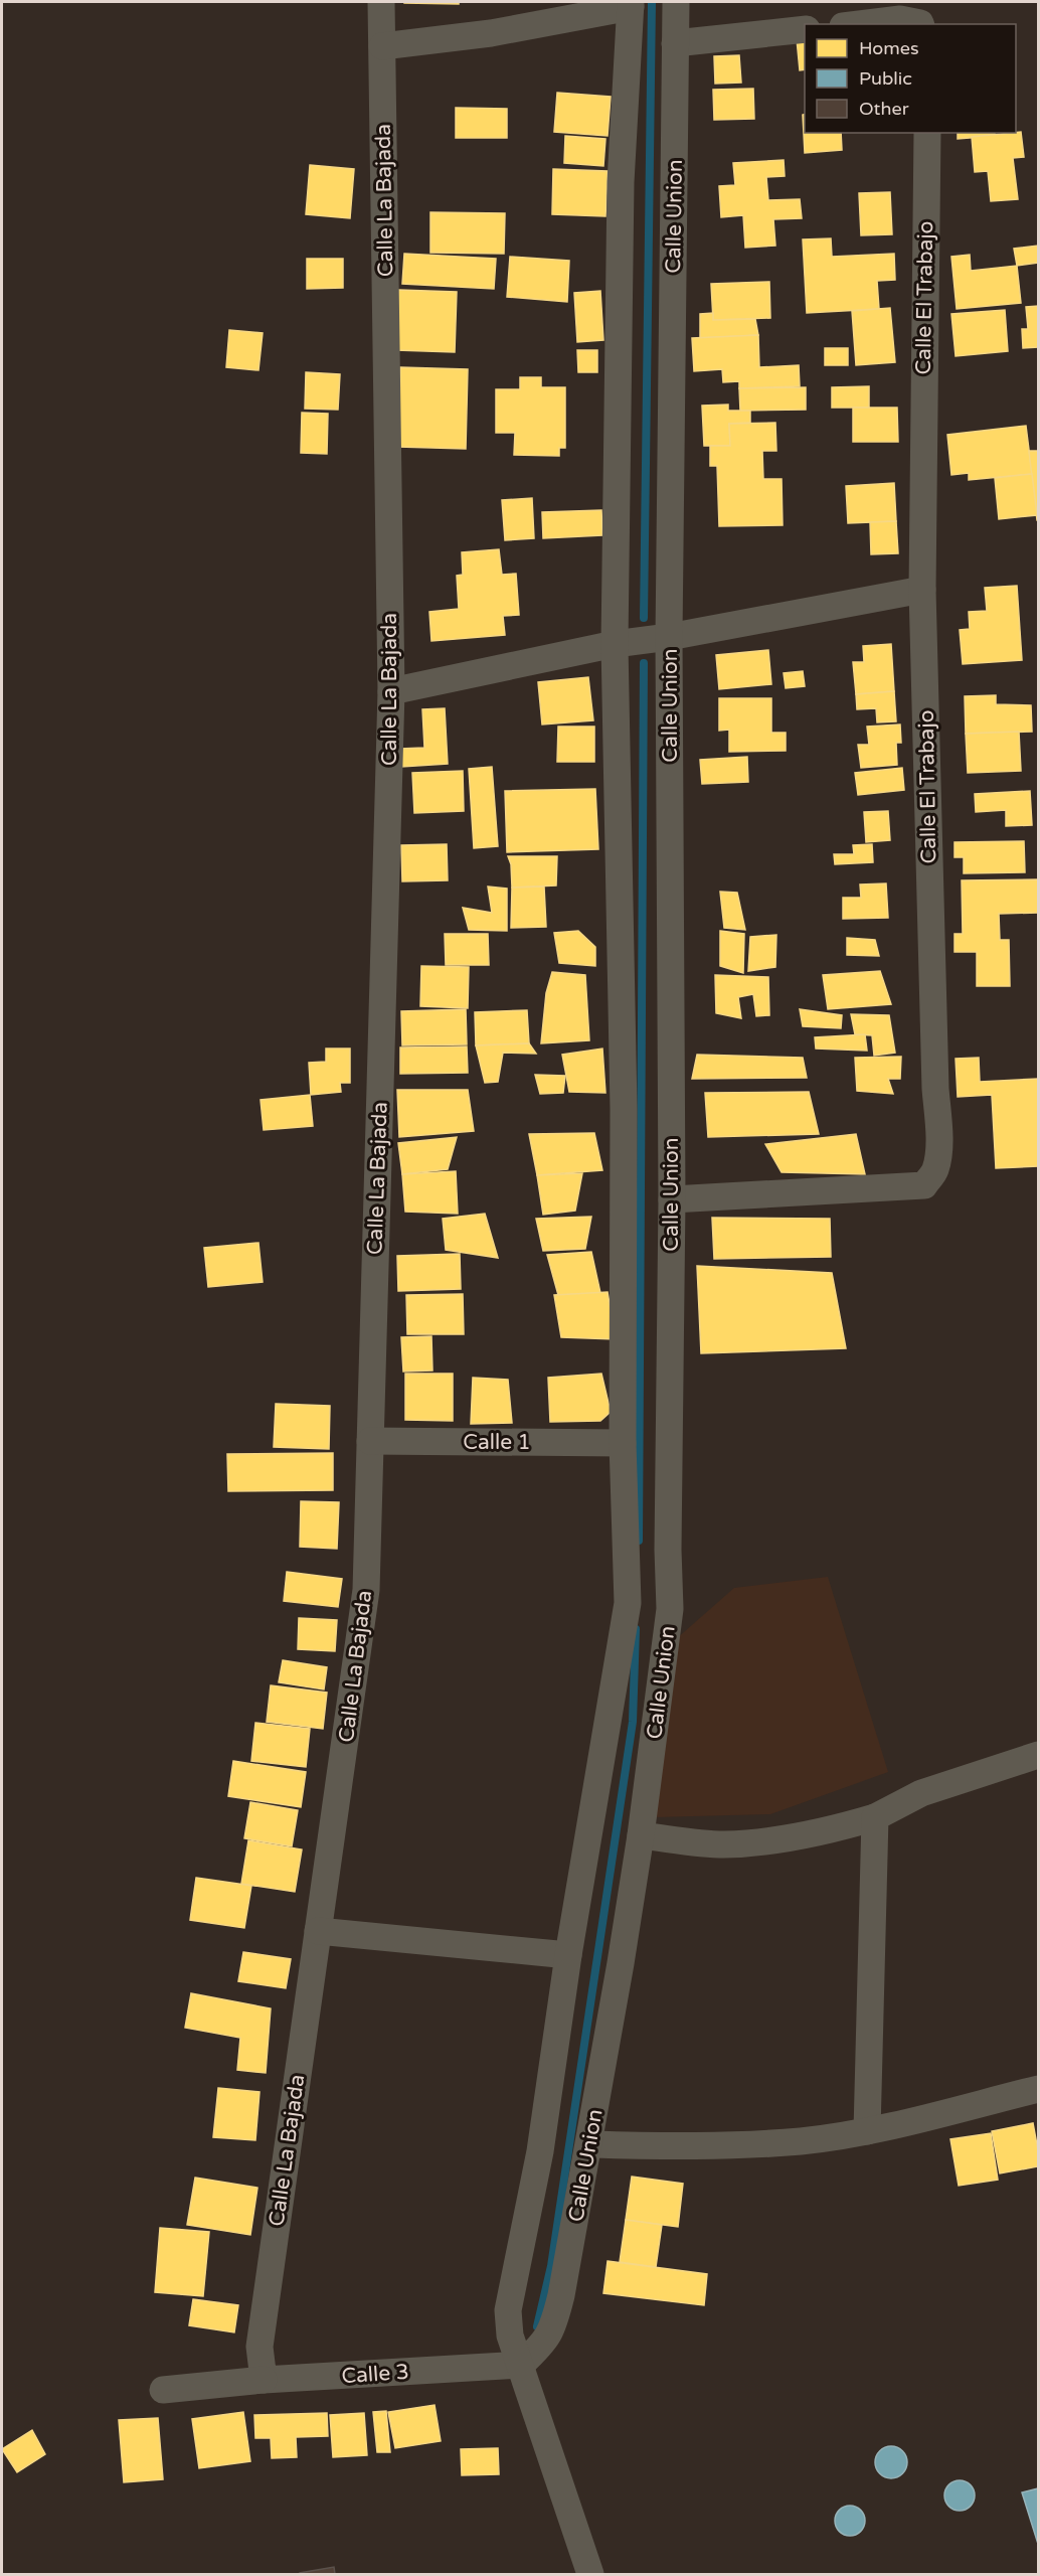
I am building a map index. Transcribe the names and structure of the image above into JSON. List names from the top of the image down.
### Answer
{
  "streets": {
    "street": [
      "Calle La Bajada",
      "Calle Union",
      "Calle El Trabajo",
      "Calle 1",
      "Calle 3"
    ]
  },
  "crossings": [
    ["Calle La Bajada", "Calle 1"],
    ["Calle La Bajada", "Calle 3"],
    ["Calle Union", "Calle El Trabajo"],
    ["Calle Union", "Calle 3"]
  ],
  "legend": ["Homes", "Public", "Other"]
}
